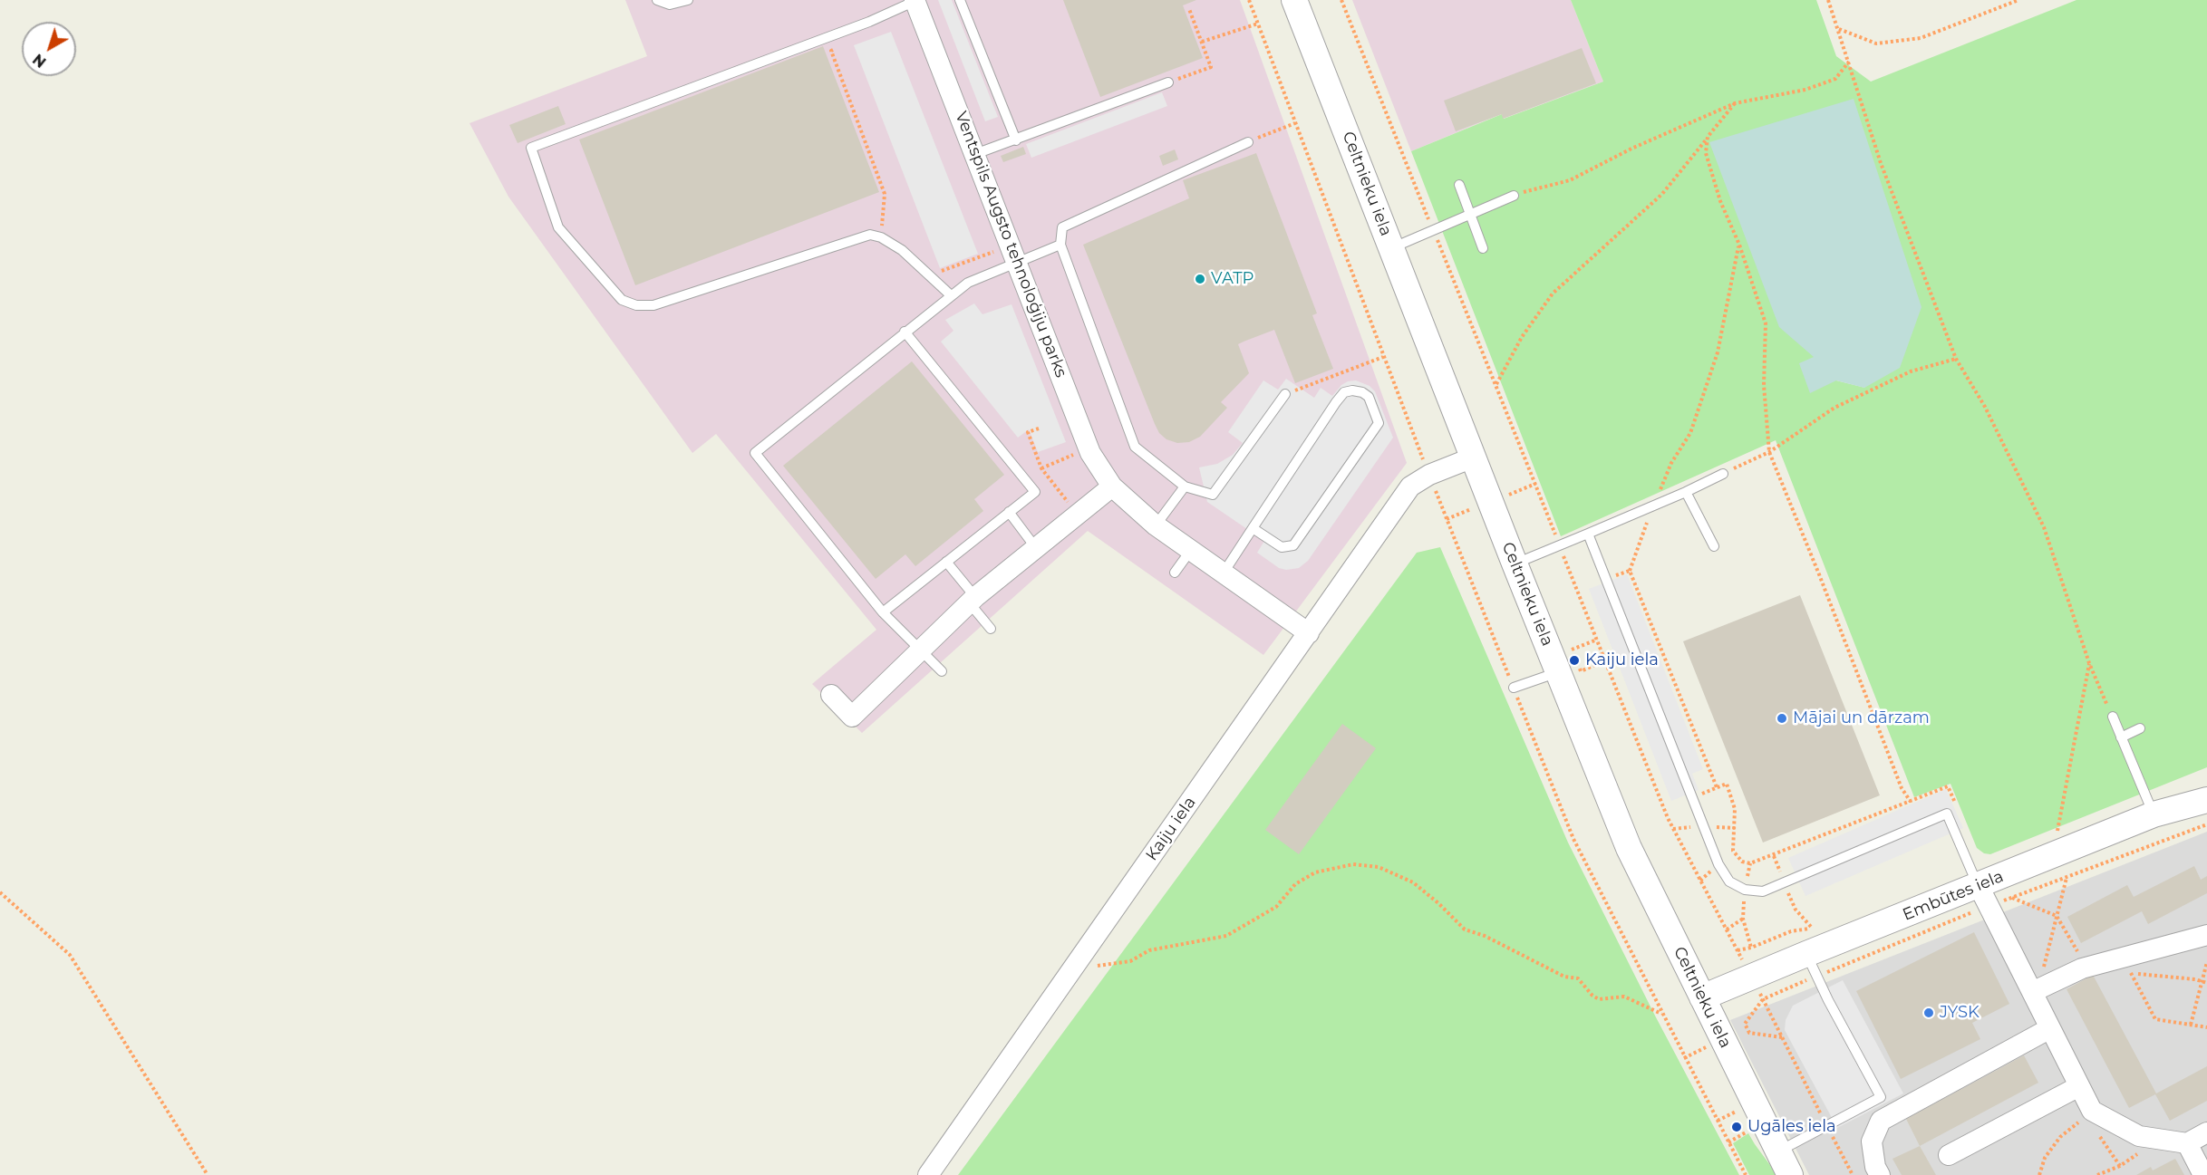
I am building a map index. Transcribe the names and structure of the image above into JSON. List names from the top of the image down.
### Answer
{
  "streets": {
    "street": [
      "Celtnieku iela",
      "Ventspils Augsto tehnoloģiju parks",
      "Kaiju iela",
      "Embūtes iela"
    ]
  },
  "crossings": [
    ["Celtnieku iela", "Kaiju iela"],
    ["Celtnieku iela", "Embūtes iela"],
    ["Ventspils Augsto tehnoloģiju parks", "Kaiju iela"]
  ],
  "places": [
    "VATP",
    "Kaiju iela",
    "Mājai un dārzam",
    "JYSK",
    "Ugāles iela"
  ],
  "north": "bottom left"
}
